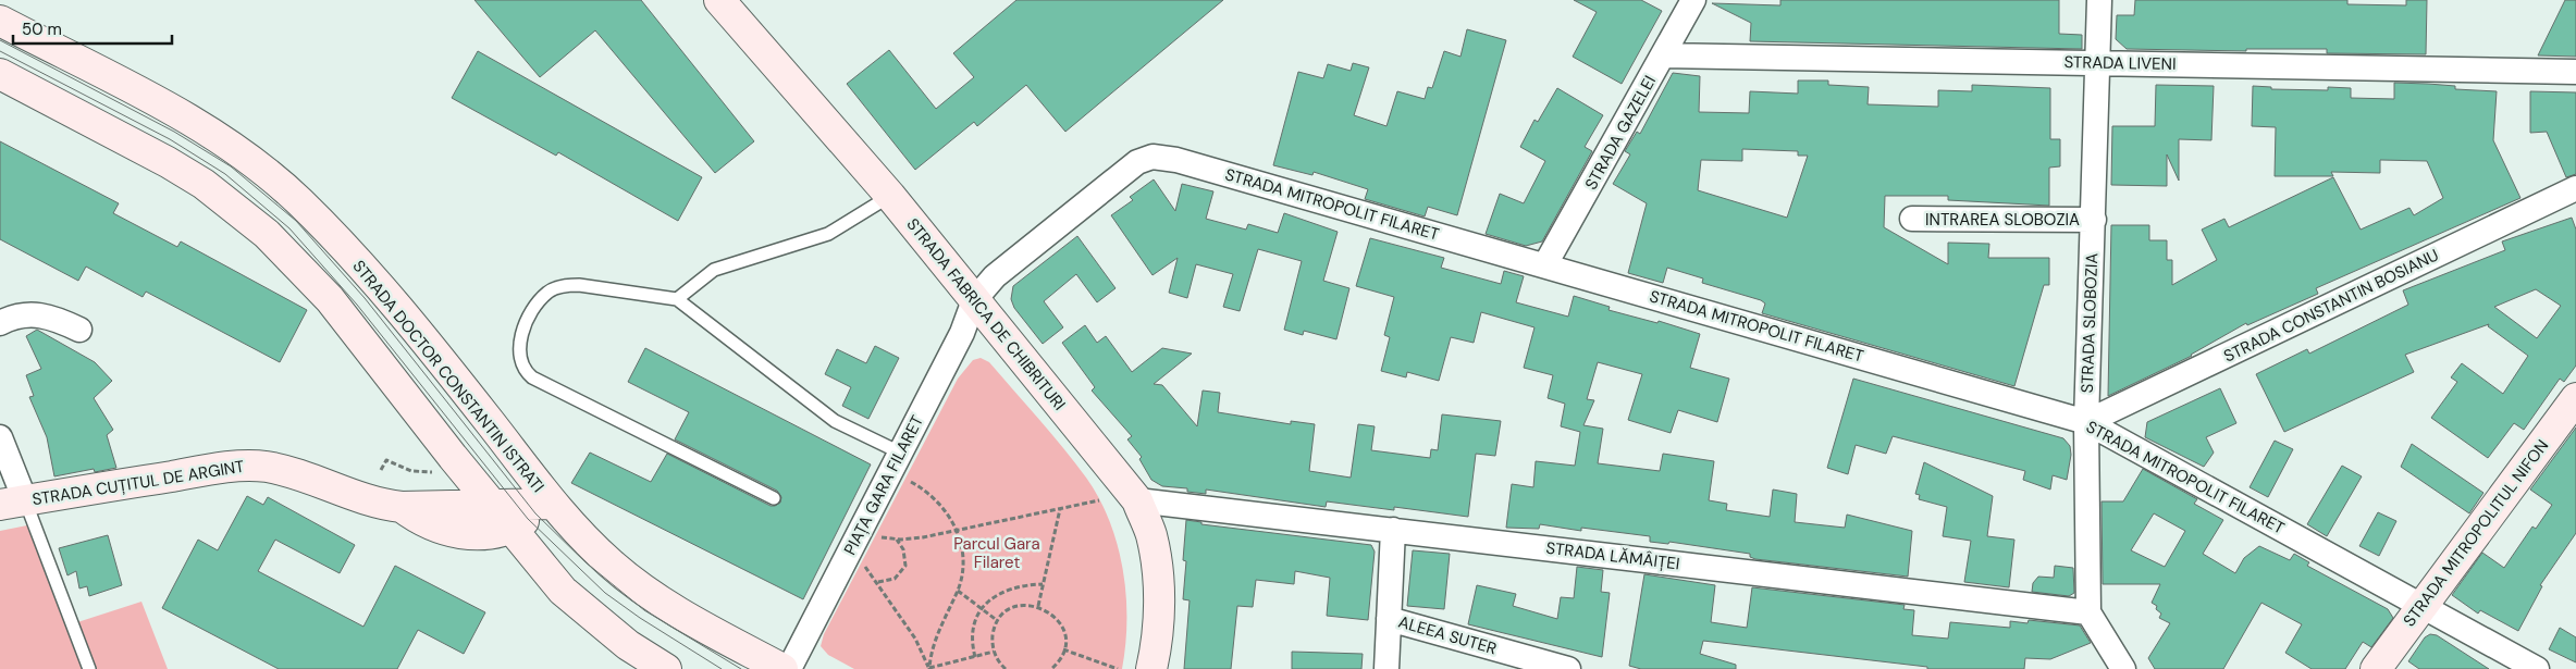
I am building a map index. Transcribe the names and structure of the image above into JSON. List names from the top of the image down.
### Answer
{
  "streets": {
    "main road": [
      "STRADA FABRICA DE CHIBRITURI",
      "STRADA DOCTOR CONSTANTIN ISTRATI",
      "STRADA CUȚITUL DE ARGINT",
      "STRADA MITROPOLITUL NIFON"
    ],
    "street": [
      "STRADA LIVENI",
      "STRADA GAZELEI",
      "STRADA MITROPOLIT FILARET",
      "INTRAREA SLOBOZIA",
      "STRADA CONSTANTIN BOSIANU",
      "STRADA SLOBOZIA",
      "PIAȚA GARA FILARET",
      "STRADA LĂMÂIȚEI",
      "ALEEA SUTER"
    ]
  },
  "crossings": [
    ["STRADA LIVENI", "STRADA GAZELEI"],
    ["STRADA LIVENI", "STRADA SLOBOZIA"],
    ["STRADA GAZELEI", "STRADA MITROPOLIT FILARET"],
    ["STRADA MITROPOLIT FILARET", "STRADA CONSTANTIN BOSIANU"],
    ["STRADA MITROPOLIT FILARET", "STRADA FABRICA DE CHIBRITURI"],
    ["STRADA MITROPOLIT FILARET", "STRADA SLOBOZIA"],
    ["STRADA MITROPOLIT FILARET", "PIAȚA GARA FILARET"],
    ["STRADA MITROPOLIT FILARET", "STRADA MITROPOLITUL NIFON"],
    ["INTRAREA SLOBOZIA", "STRADA SLOBOZIA"],
    ["STRADA CONSTANTIN BOSIANU", "STRADA SLOBOZIA"],
    ["STRADA FABRICA DE CHIBRITURI", "PIAȚA GARA FILARET"],
    ["STRADA FABRICA DE CHIBRITURI", "STRADA LĂMÂIȚEI"],
    ["STRADA SLOBOZIA", "STRADA LĂMÂIȚEI"],
    ["STRADA DOCTOR CONSTANTIN ISTRATI", "STRADA CUȚITUL DE ARGINT"]
  ],
  "parks": ["Parcul Gara Filaret"],
  "scale_bar": "50 m"
}
